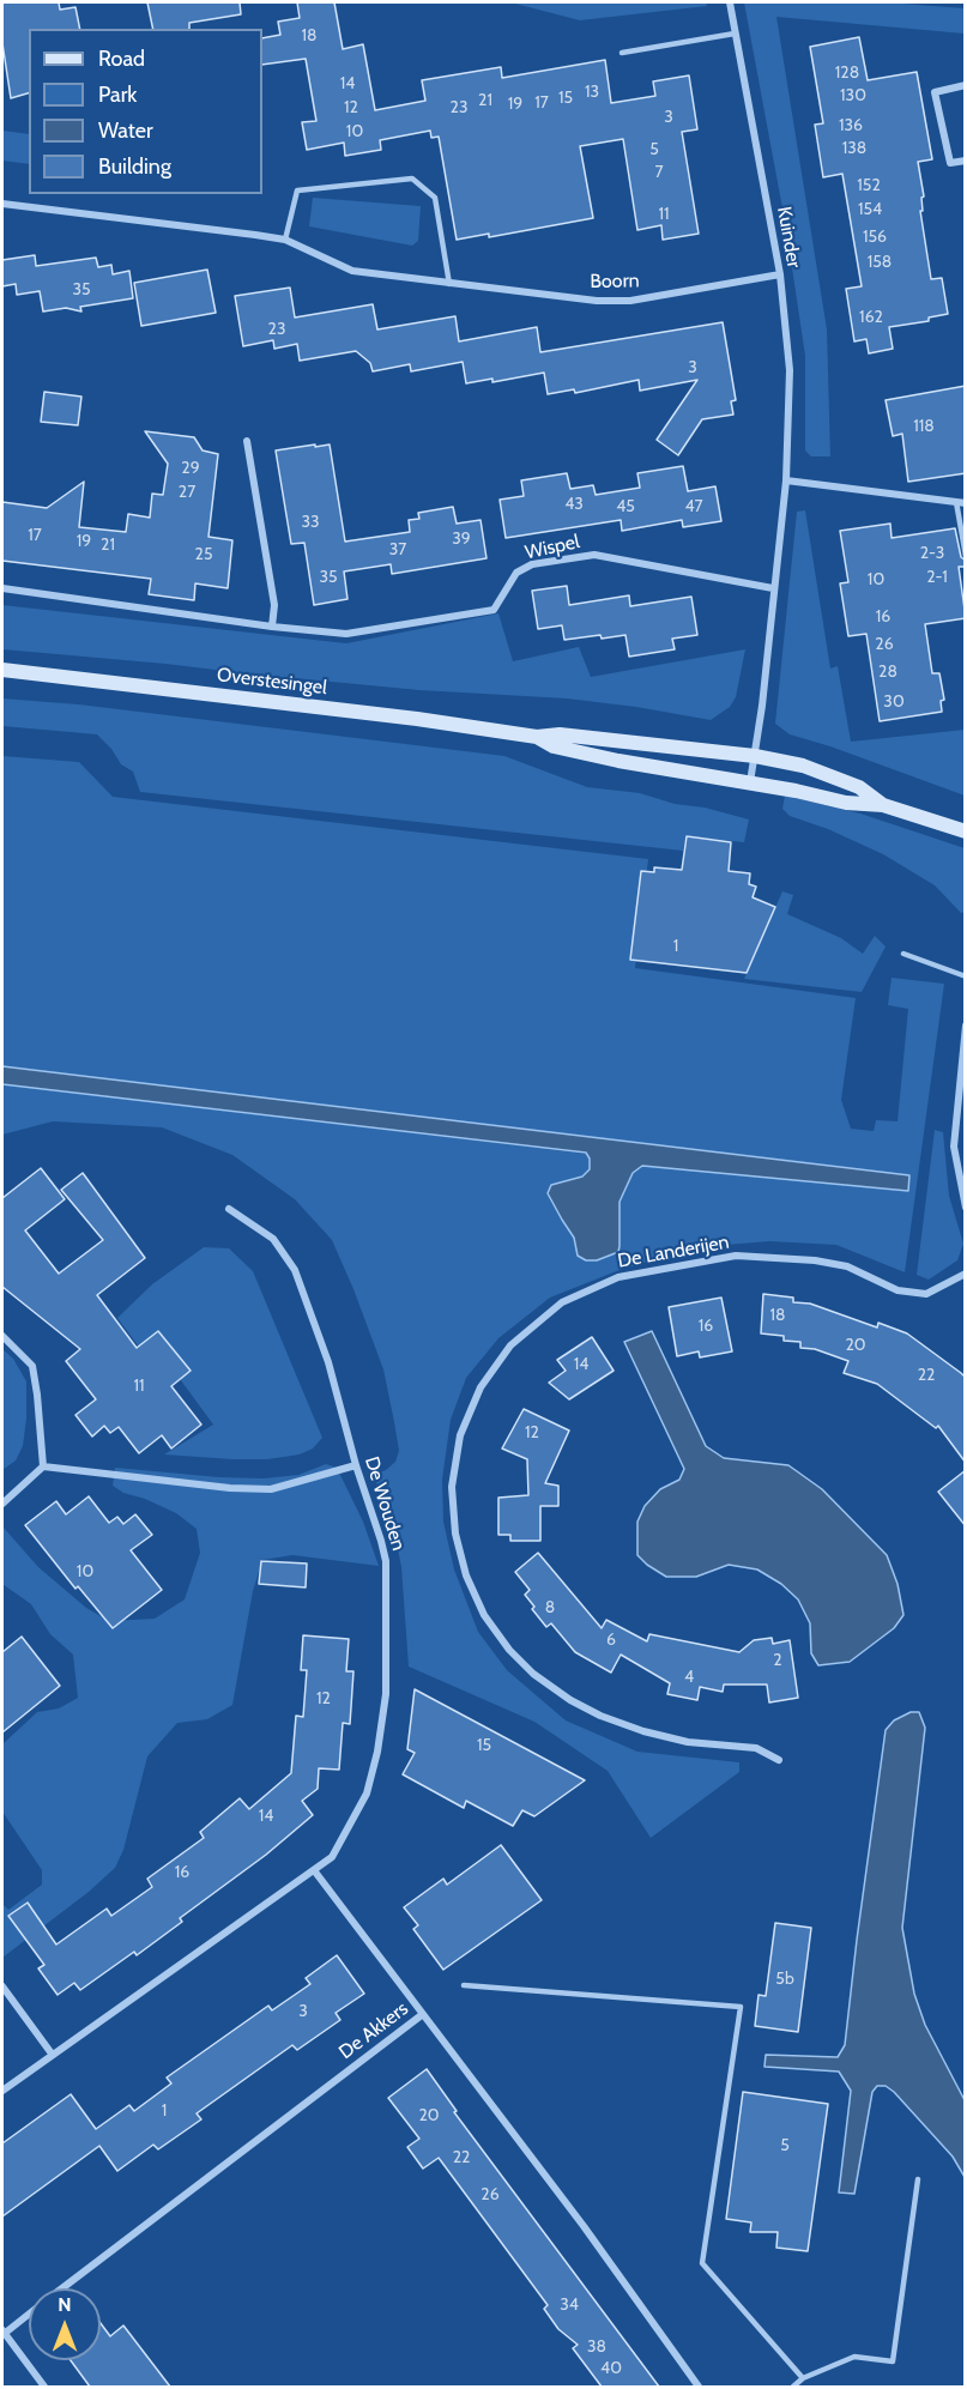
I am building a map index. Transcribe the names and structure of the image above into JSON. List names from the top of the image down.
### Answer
{
  "streets": {
    "street": [
      "Kuinder",
      "Boorn",
      "Wispel",
      "Overstesingel",
      "De Landerijen",
      "De Wouden",
      "De Akkers"
    ]
  },
  "crossings": [
    ["Kuinder", "Boorn"],
    ["Kuinder", "Wispel"],
    ["Kuinder", "Overstesingel"]
  ],
  "house_numbers": [
    "18",
    "128",
    "14",
    "13",
    "130",
    "15",
    "21",
    "17",
    "19",
    "12",
    "23",
    "3",
    "136",
    "10",
    "138",
    "5",
    "7",
    "152",
    "154",
    "11",
    "156",
    "158",
    "35",
    "162",
    "23",
    "3",
    "118",
    "29",
    "27",
    "43",
    "45",
    "47",
    "33",
    "17",
    "39",
    "19",
    "21",
    "37",
    "2-3",
    "25",
    "35",
    "2-1",
    "10",
    "16",
    "26",
    "28",
    "30",
    "1",
    "18",
    "16",
    "20",
    "14",
    "22",
    "11",
    "12",
    "10",
    "8",
    "6",
    "2",
    "4",
    "12",
    "15",
    "14",
    "16",
    "5b",
    "3",
    "1",
    "20",
    "5",
    "22",
    "26",
    "34",
    "38",
    "40"
  ],
  "legend": [
    "Road",
    "Park",
    "Water",
    "Building"
  ],
  "north": "top"
}
